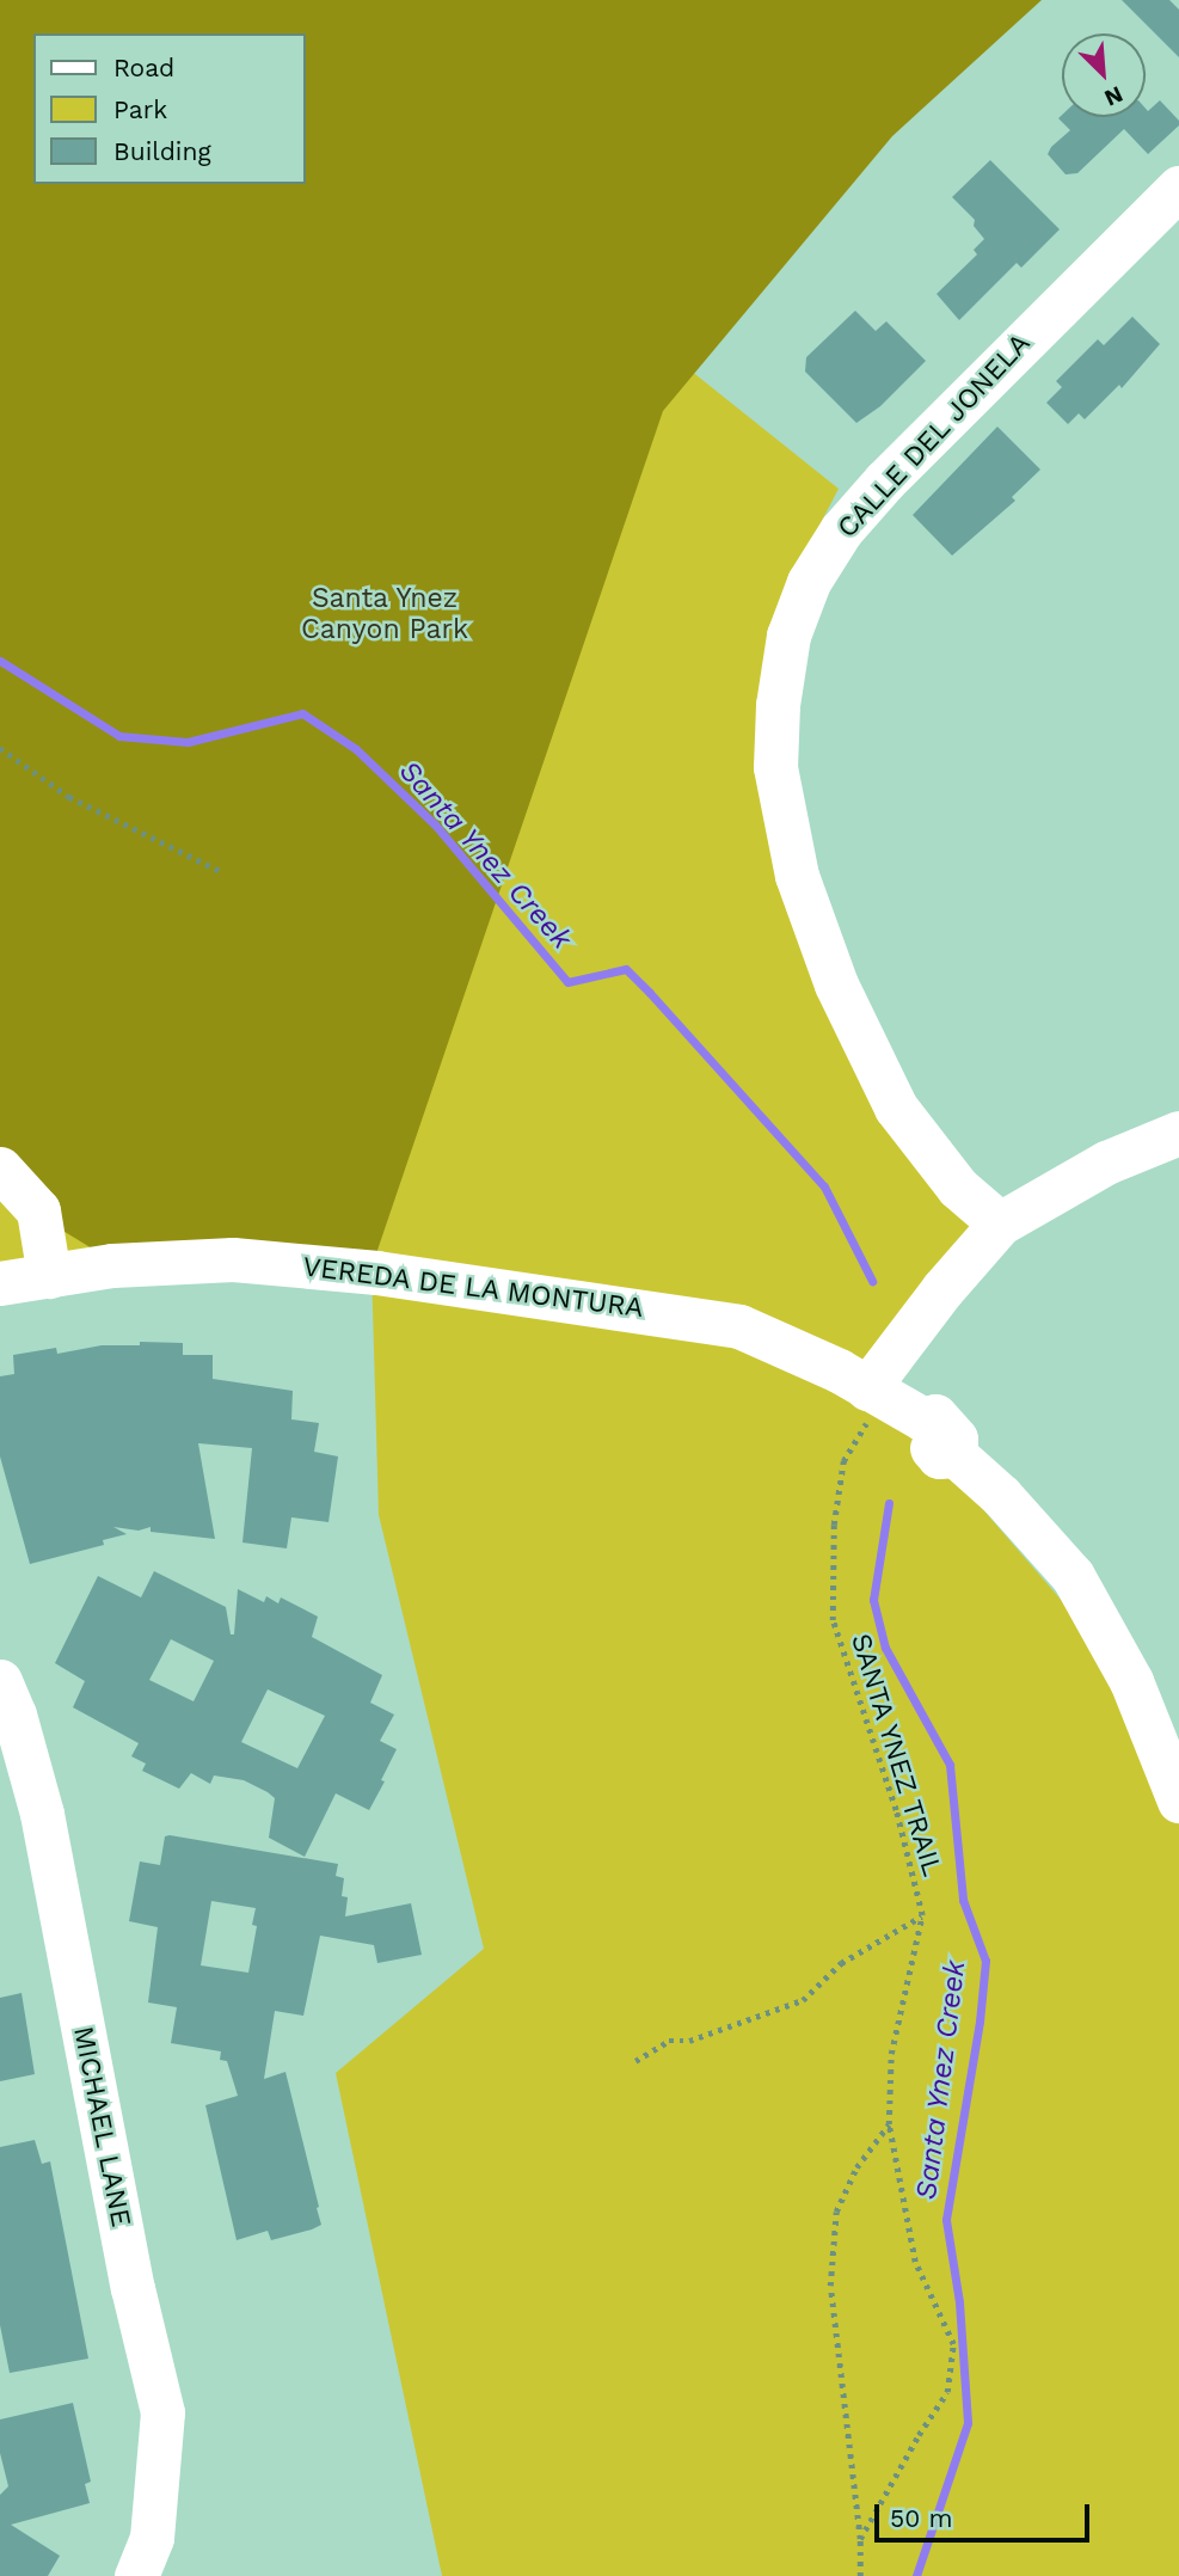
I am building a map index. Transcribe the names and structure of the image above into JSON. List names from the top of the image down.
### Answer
{
  "streets": {
    "street": ["CALLE DEL JONELA", "VEREDA DE LA MONTURA", "MICHAEL LANE"],
    "path": ["SANTA YNEZ TRAIL"]
  },
  "water": ["Santa Ynez Creek"],
  "parks": ["Santa Ynez Canyon Park"],
  "legend": ["Road", "Park", "Building"],
  "scale_bar": "50 m",
  "north": "bottom right"
}
